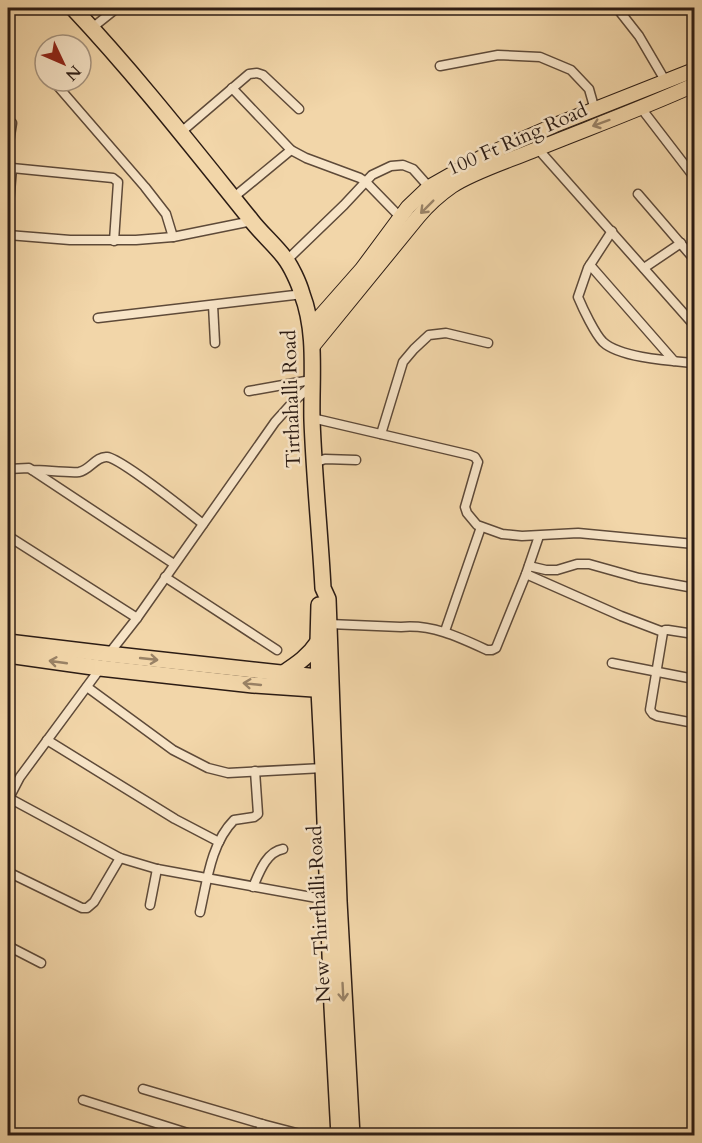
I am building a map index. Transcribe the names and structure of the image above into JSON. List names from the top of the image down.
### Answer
{
  "streets": {
    "highway": ["Tirthahalli Road", "New Thirthalli Road"],
    "main road": ["100 Ft Ring Road"]
  },
  "crossings": [
    ["100 Ft Ring Road", "Tirthahalli Road"],
    ["Tirthahalli Road", "New Thirthalli Road"]
  ],
  "north": "bottom right"
}
